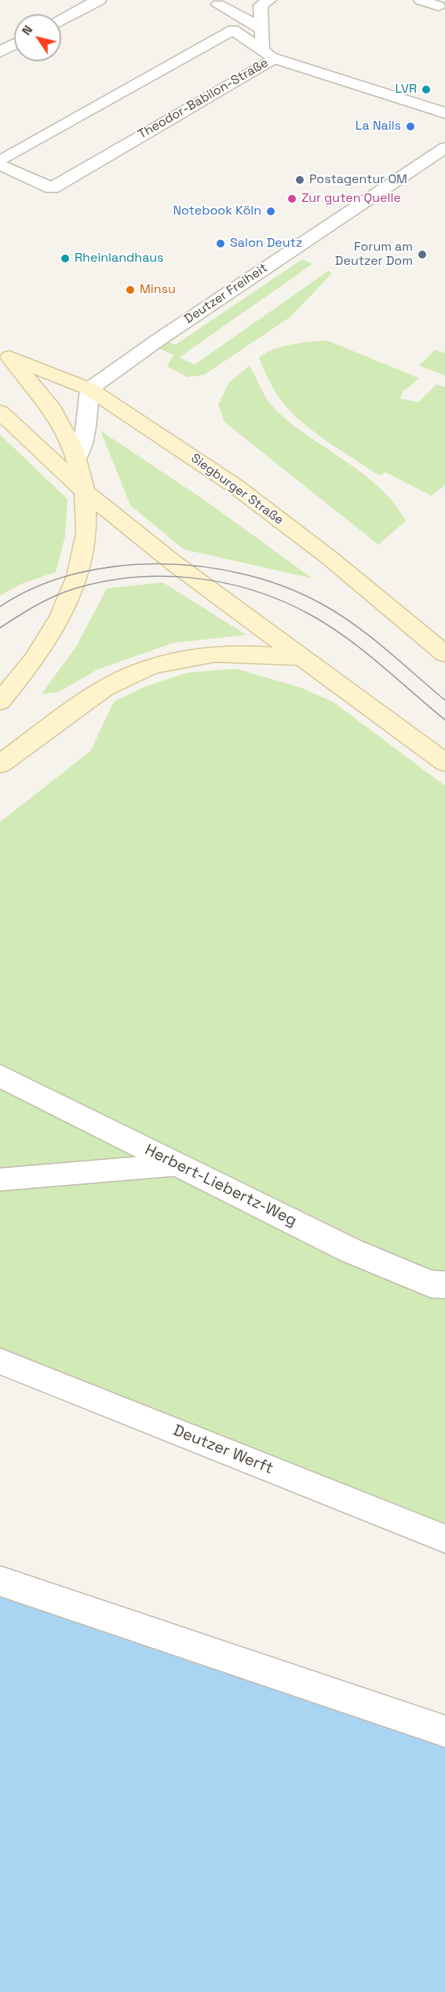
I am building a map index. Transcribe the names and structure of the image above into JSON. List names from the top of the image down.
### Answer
{
  "streets": {
    "main road": ["Siegburger Straße"],
    "street": ["Theodor-Babilon-Straße", "Deutzer Freiheit", "Herbert-Liebertz-Weg"],
    "lane": ["Deutzer Werft"]
  },
  "crossings": [
    ["Deutzer Freiheit", "Siegburger Straße"]
  ],
  "places": [
    "LVR",
    "La Nails",
    "Postagentur OM",
    "Zur guten Quelle",
    "Notebook Köln",
    "Salon Deutz",
    "Forum am Deutzer Dom",
    "Rheinlandhaus",
    "Minsu"
  ],
  "north": "top left"
}
